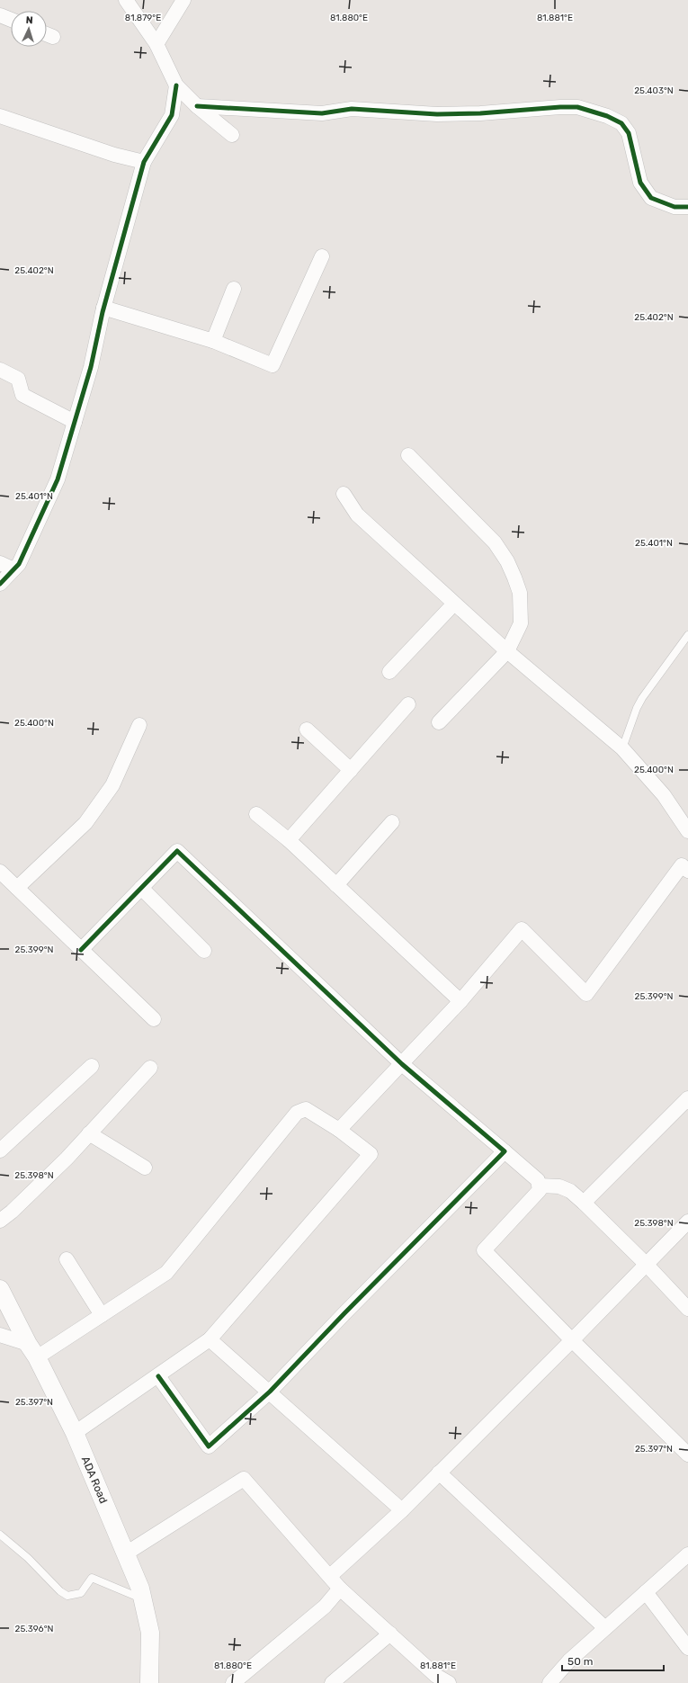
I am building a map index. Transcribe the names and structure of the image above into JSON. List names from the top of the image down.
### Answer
{
  "streets": {
    "street": ["ADA Road"]
  },
  "scale_bar": "50 m",
  "north": "top",
  "coordinates": [
    "81.879°E",
    "81.880°E",
    "81.881°E",
    "25.403°N",
    "25.402°N",
    "25.401°N",
    "25.400°N",
    "25.399°N",
    "25.398°N",
    "25.397°N",
    "25.396°N"
  ]
}
